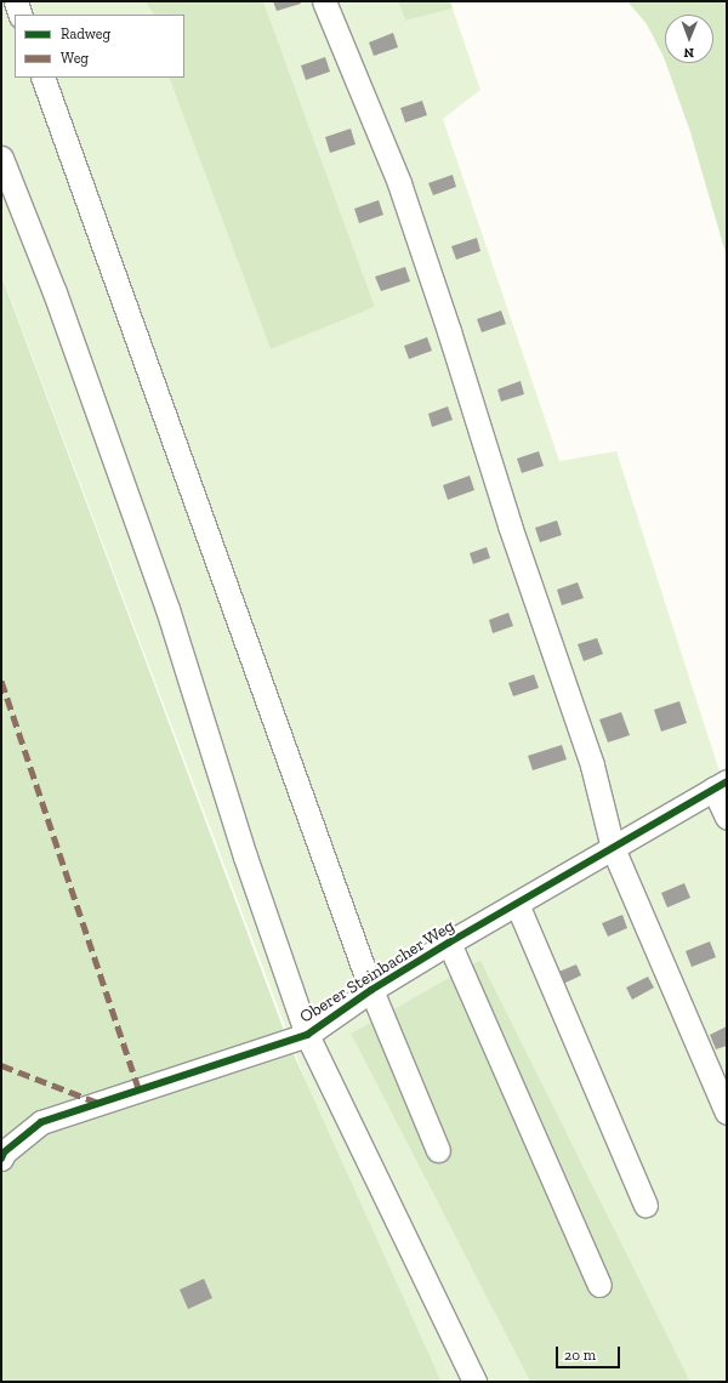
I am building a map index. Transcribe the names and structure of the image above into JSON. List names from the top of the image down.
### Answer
{
  "streets": {
    "street": ["Oberer Steinbacher Weg"]
  },
  "legend": ["Radweg", "Weg"],
  "scale_bar": "20 m",
  "north": "bottom"
}
